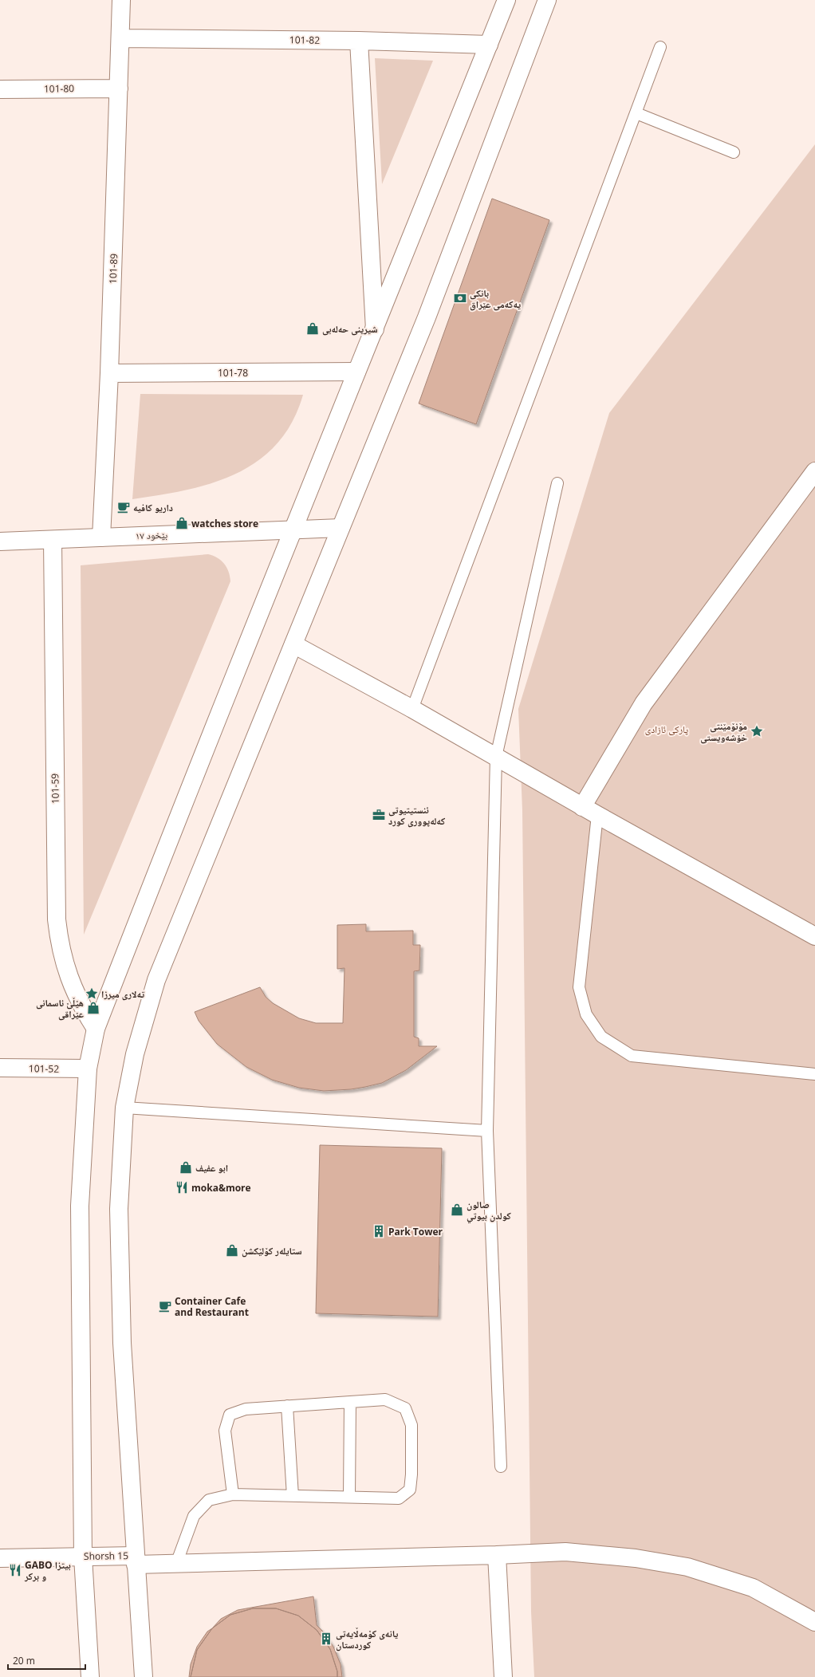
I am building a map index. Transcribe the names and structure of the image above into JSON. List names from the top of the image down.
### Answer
{
  "streets": {
    "street": [
      "101-82",
      "101-80",
      "101-89",
      "101-78",
      "بێخود ١٧",
      "101-59",
      "101-52",
      "Shorsh 15"
    ]
  },
  "crossings": [
    ["101-82", "101-89"],
    ["101-80", "101-89"],
    ["101-89", "101-78"],
    ["101-89", "بێخود ١٧"],
    ["بێخود ١٧", "101-59"]
  ],
  "parks": ["پارکی ئازادی"],
  "places": {
    "bank": ["بانکی یەکەمی عێراق"],
    "shop": [
      "شیرینی حەلەبی",
      "watches store",
      "هێڵێ ئاسمانی عێراقی",
      "ابو عفیف",
      "صالون كولدن بيوتي",
      "ستایلەر کۆلێکشن"
    ],
    "cafe": ["داریو کافیە", "Container Cafe and Restaurant"],
    "place": ["مۆنۆمێنتی خۆشەویستی", "تەلاری میرزا"],
    "office": ["ئنستیتیوتی کەلەپووری کورد"],
    "restaurant": ["moka&more", "GABO بيتزا و بركر"],
    "building": ["Park Tower", "یانەی کۆمەڵایەتی کوردستان"]
  },
  "scale_bar": "20 m"
}
